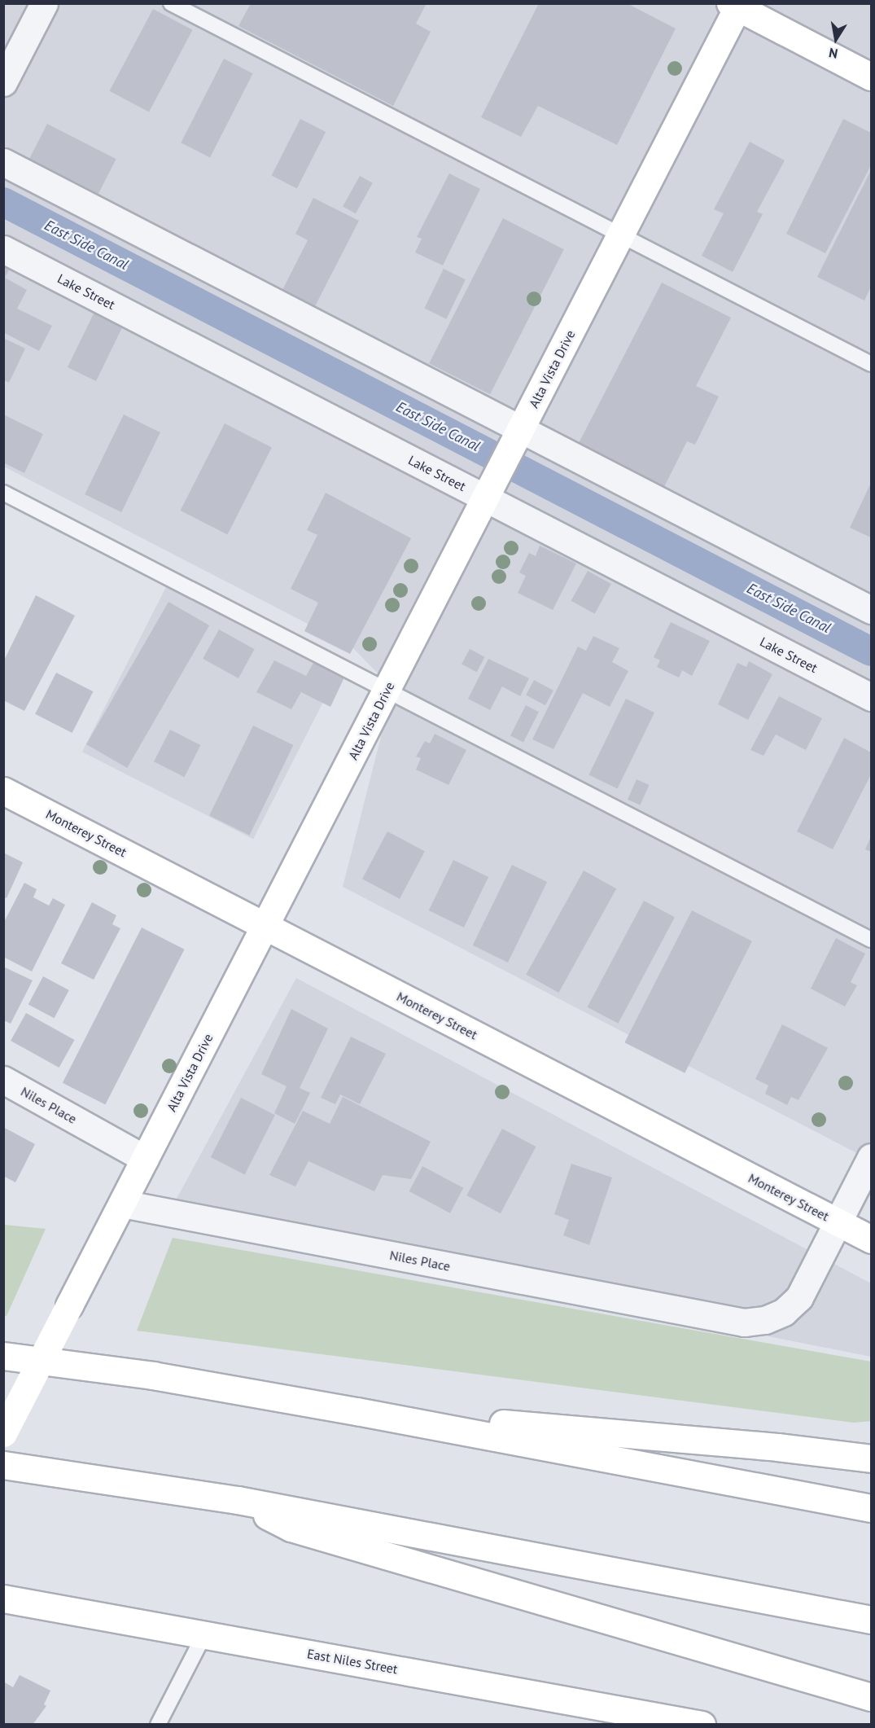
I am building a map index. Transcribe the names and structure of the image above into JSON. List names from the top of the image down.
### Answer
{
  "streets": {
    "main road": ["Alta Vista Drive", "Monterey Street", "East Niles Street"],
    "street": ["Lake Street", "Niles Place"]
  },
  "crossings": [
    ["Lake Street", "Alta Vista Drive"],
    ["Alta Vista Drive", "Monterey Street"],
    ["Alta Vista Drive", "Niles Place"],
    ["Monterey Street", "Niles Place"]
  ],
  "water": ["East Side Canal"],
  "north": "bottom"
}
